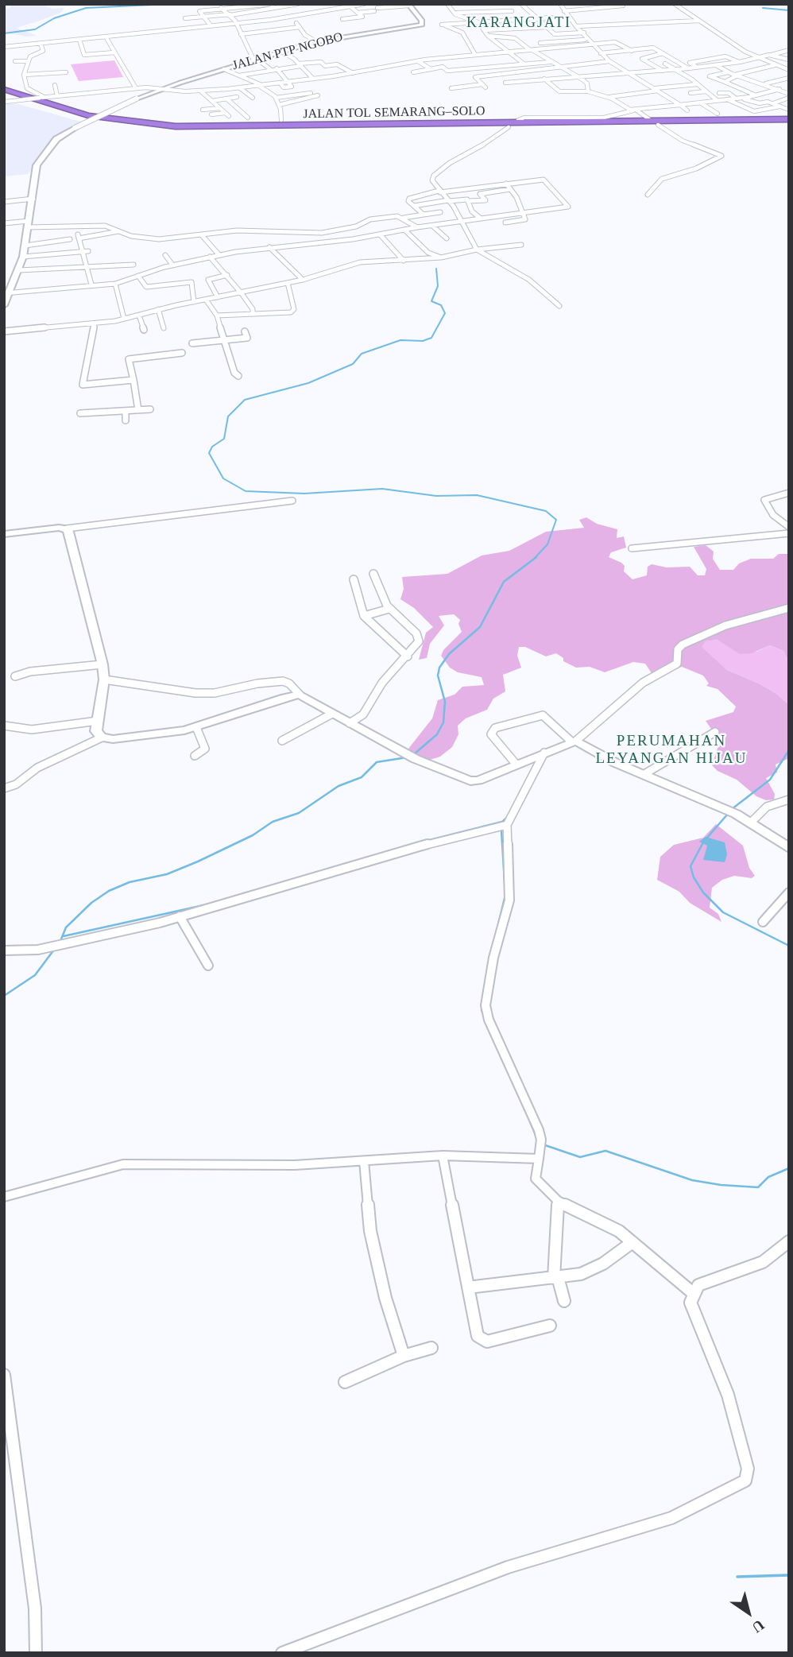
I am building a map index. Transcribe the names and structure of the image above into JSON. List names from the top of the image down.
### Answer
{
  "streets": {
    "highway": ["JALAN TOL SEMARANG–SOLO"],
    "main road": ["JALAN PTP NGOBO"]
  },
  "districts": ["KARANGJATI", "PERUMAHAN LEYANGAN HIJAU"],
  "north": "bottom right"
}
